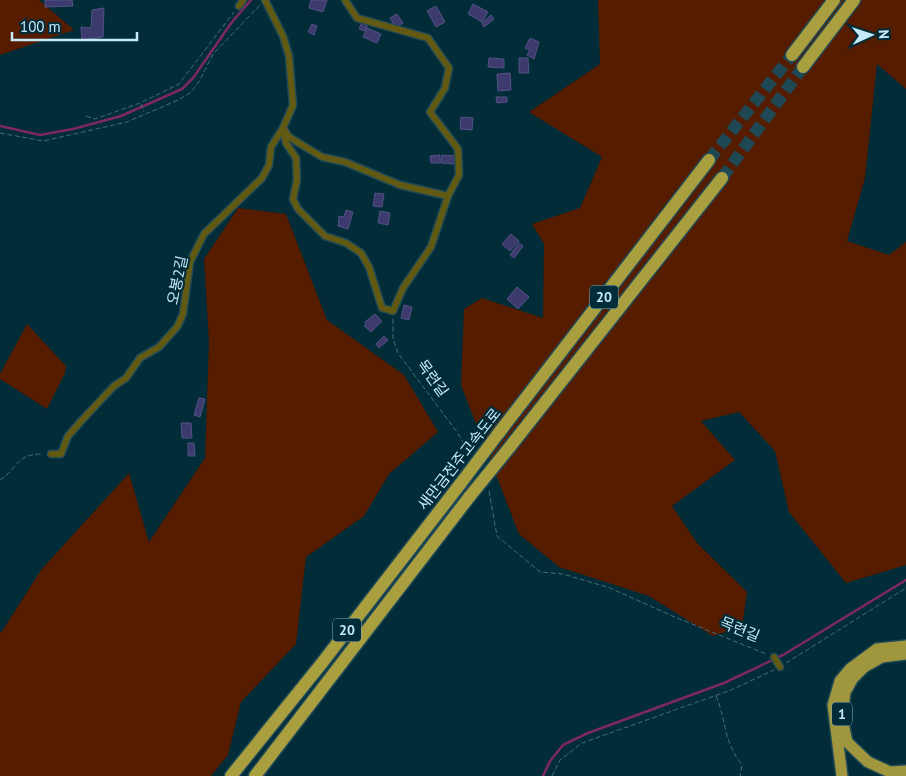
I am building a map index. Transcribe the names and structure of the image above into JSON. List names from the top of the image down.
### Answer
{
  "streets": {
    "highway": ["20", "새만금전주고속도로", "1"],
    "street": ["오봉2길"],
    "path": ["목련길"]
  },
  "scale_bar": "100 m",
  "north": "right"
}
